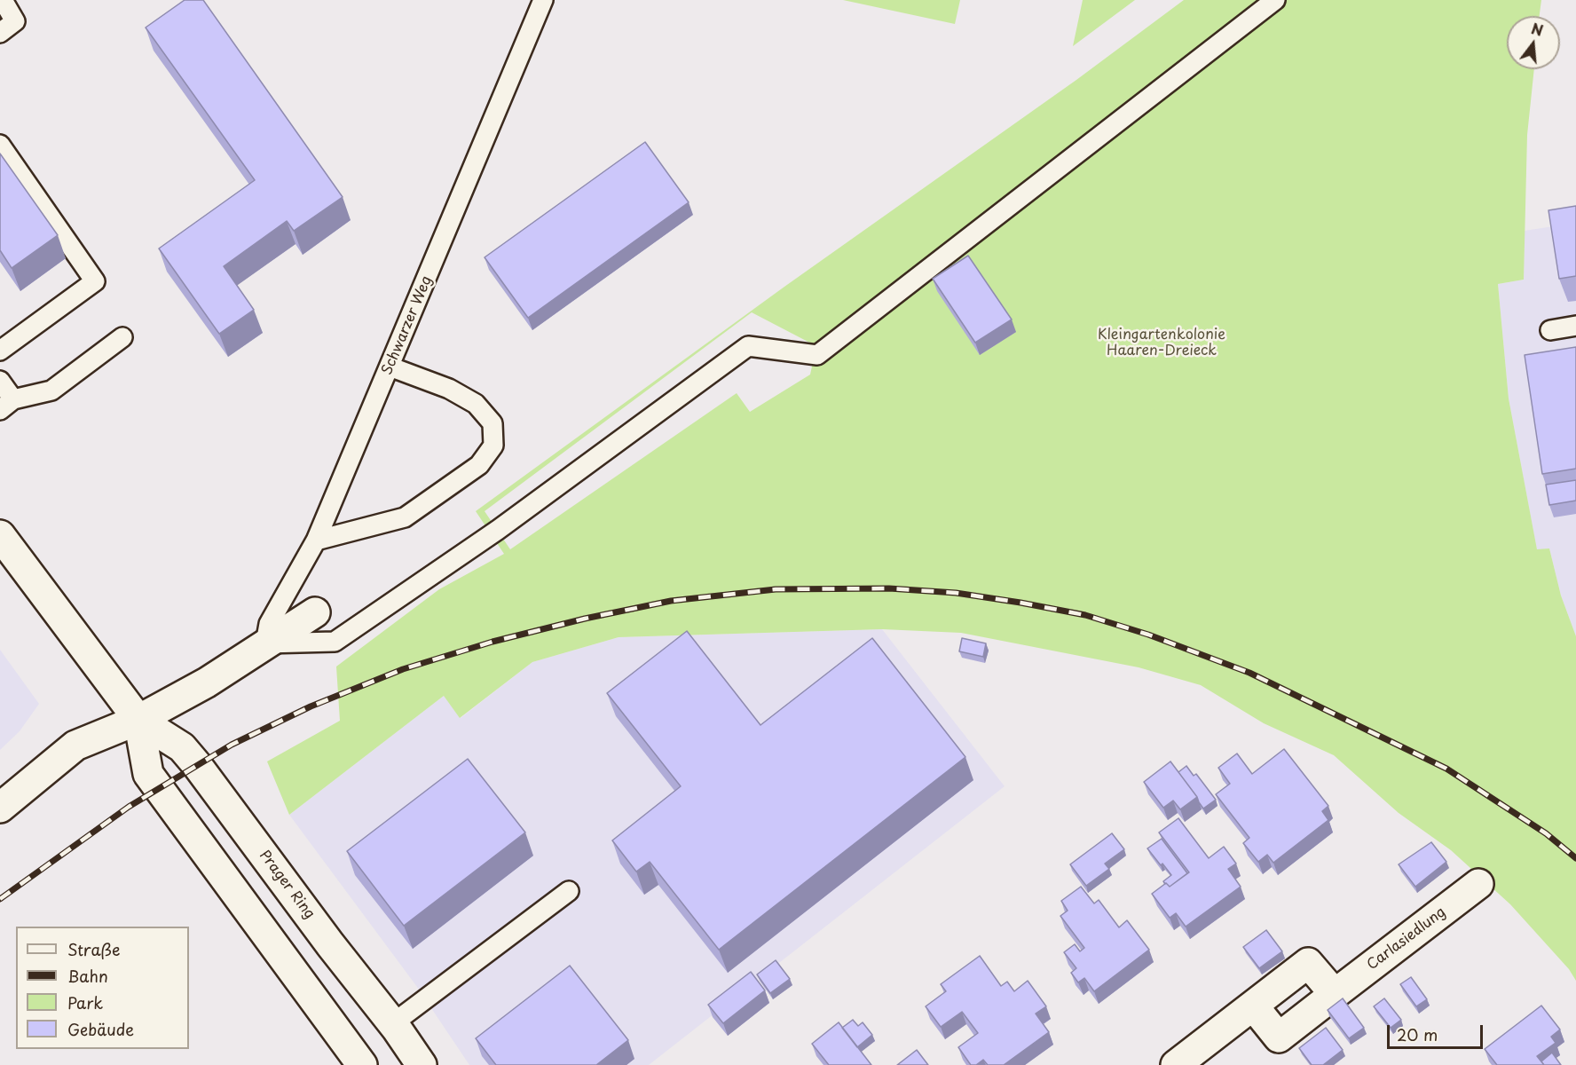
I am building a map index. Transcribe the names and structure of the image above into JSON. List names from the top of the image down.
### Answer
{
  "streets": {
    "main road": ["Prager Ring", "Carlasiedlung"],
    "lane": ["Schwarzer Weg"]
  },
  "parks": ["Kleingartenkolonie Haaren-Dreieck"],
  "legend": [
    "Straße",
    "Bahn",
    "Park",
    "Gebäude"
  ],
  "scale_bar": "20 m",
  "north": "top"
}
